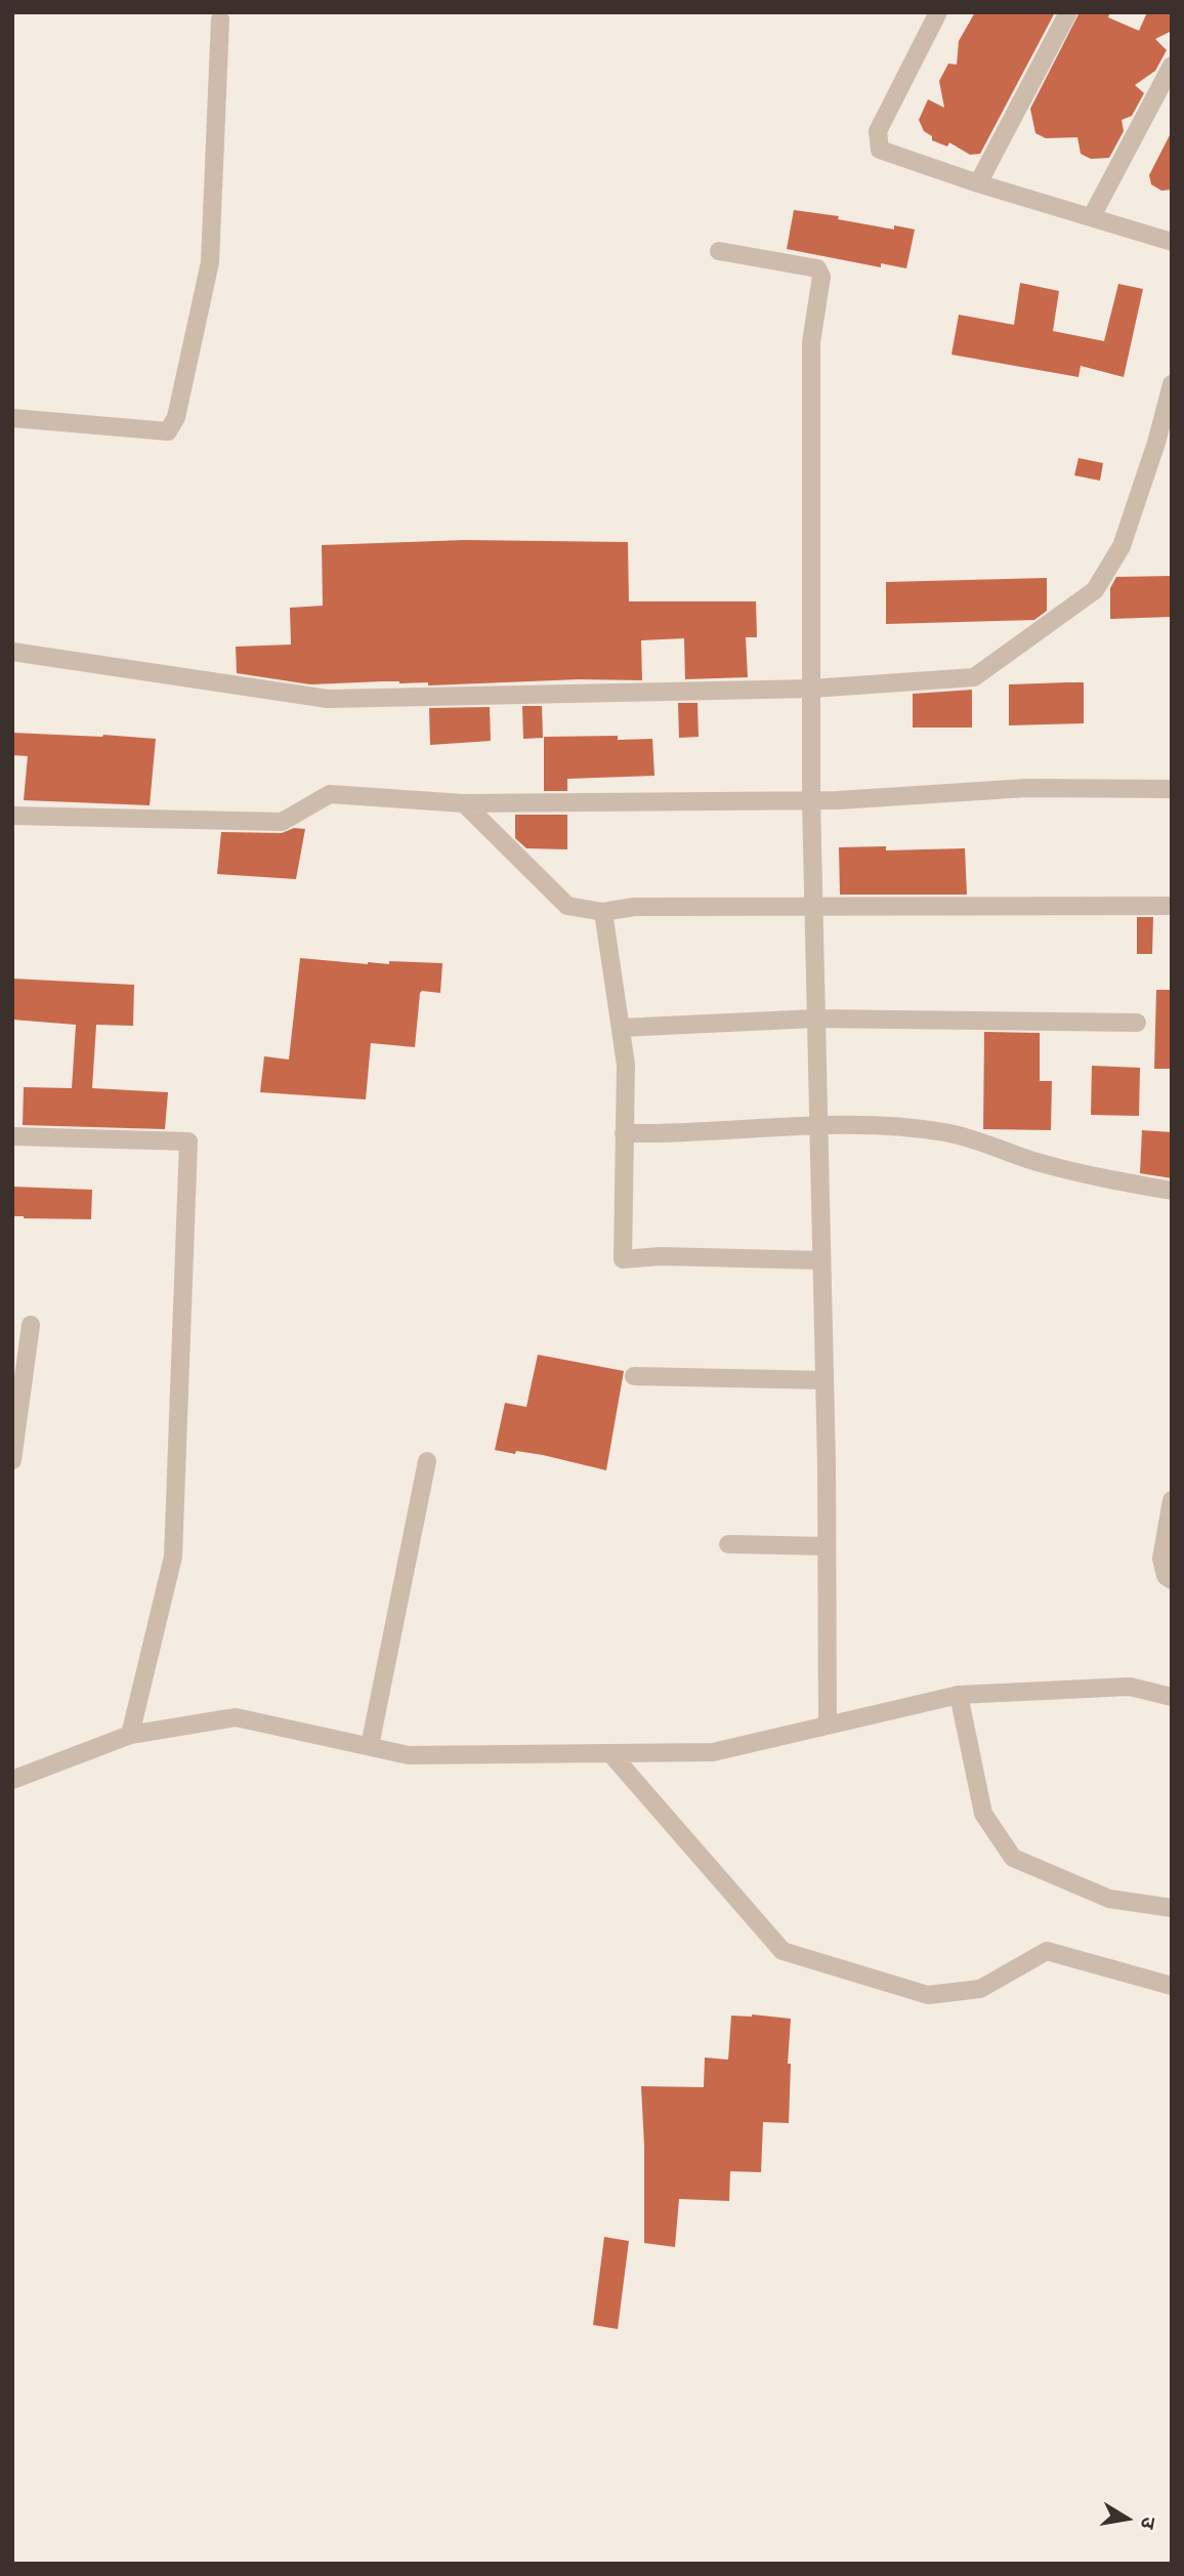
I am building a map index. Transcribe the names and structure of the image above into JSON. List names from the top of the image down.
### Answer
{
  "north": "right"
}
